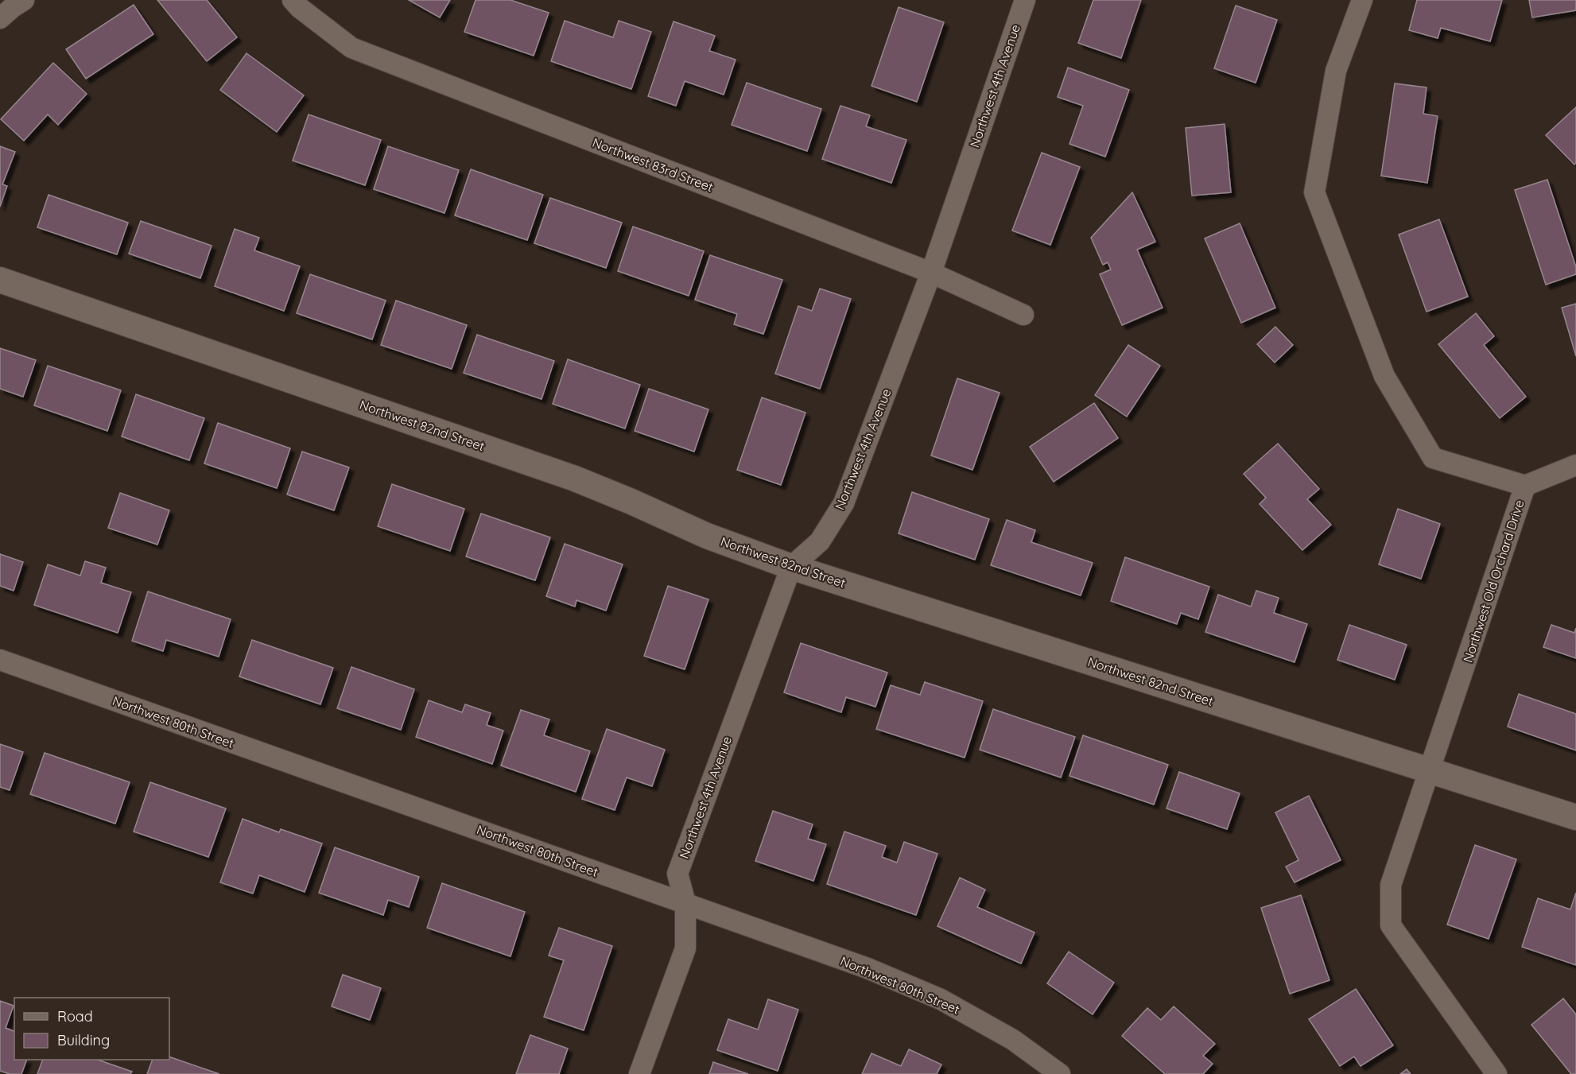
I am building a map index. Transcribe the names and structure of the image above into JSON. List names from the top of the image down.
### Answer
{
  "streets": {
    "street": [
      "Northwest 4th Avenue",
      "Northwest 83rd Street",
      "Northwest 82nd Street",
      "Northwest Old Orchard Drive",
      "Northwest 80th Street"
    ]
  },
  "crossings": [
    ["Northwest 4th Avenue", "Northwest 83rd Street"],
    ["Northwest 4th Avenue", "Northwest 82nd Street"],
    ["Northwest 4th Avenue", "Northwest 80th Street"],
    ["Northwest 82nd Street", "Northwest Old Orchard Drive"]
  ],
  "legend": ["Road", "Building"]
}
